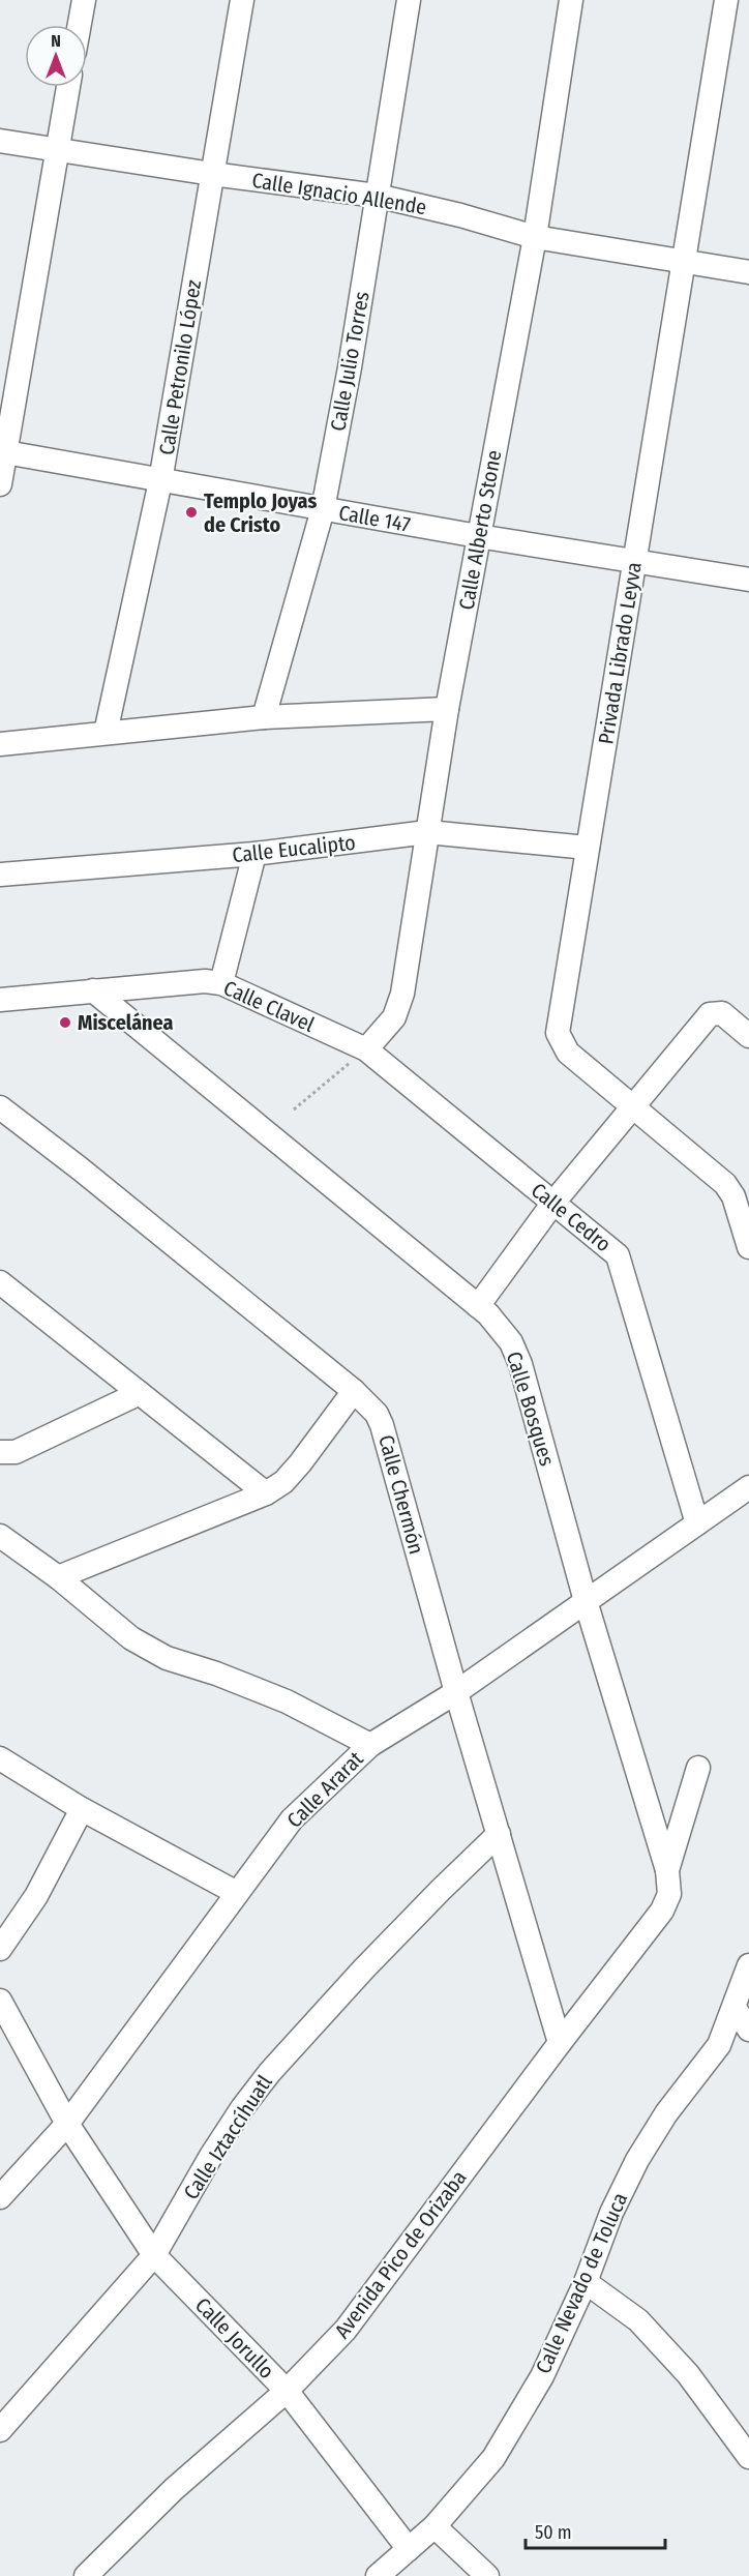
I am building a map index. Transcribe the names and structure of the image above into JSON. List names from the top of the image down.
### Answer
{
  "streets": {
    "street": [
      "Calle Ignacio Allende",
      "Calle Julio Torres",
      "Calle Petronilo López",
      "Calle 147",
      "Calle Alberto Stone",
      "Privada Librado Leyva",
      "Calle Eucalipto",
      "Calle Clavel",
      "Calle Cedro",
      "Calle Bosques",
      "Calle Chermón",
      "Calle Ararat",
      "Calle Iztaccíhuatl",
      "Avenida Pico de Orizaba",
      "Calle Nevado de Toluca",
      "Calle Jorullo"
    ]
  },
  "crossings": [
    ["Calle Ignacio Allende", "Calle Julio Torres"],
    ["Calle Ignacio Allende", "Calle Petronilo López"],
    ["Calle Ignacio Allende", "Calle Alberto Stone"],
    ["Calle Ignacio Allende", "Privada Librado Leyva"],
    ["Calle Julio Torres", "Calle 147"],
    ["Calle Petronilo López", "Calle 147"],
    ["Calle 147", "Calle Alberto Stone"],
    ["Calle 147", "Privada Librado Leyva"],
    ["Calle Alberto Stone", "Calle Eucalipto"],
    ["Calle Alberto Stone", "Calle Clavel"],
    ["Calle Alberto Stone", "Calle Cedro"],
    ["Privada Librado Leyva", "Calle Eucalipto"],
    ["Calle Clavel", "Calle Cedro"],
    ["Calle Clavel", "Calle Bosques"],
    ["Calle Cedro", "Calle Ararat"],
    ["Calle Bosques", "Calle Ararat"],
    ["Calle Bosques", "Avenida Pico de Orizaba"],
    ["Calle Chermón", "Calle Ararat"],
    ["Calle Chermón", "Calle Iztaccíhuatl"],
    ["Calle Chermón", "Avenida Pico de Orizaba"],
    ["Calle Ararat", "Calle Jorullo"],
    ["Calle Iztaccíhuatl", "Calle Jorullo"],
    ["Avenida Pico de Orizaba", "Calle Jorullo"],
    ["Calle Nevado de Toluca", "Calle Jorullo"]
  ],
  "places": ["Templo Joyas de Cristo", "Miscelánea"],
  "scale_bar": "50 m",
  "north": "top"
}
